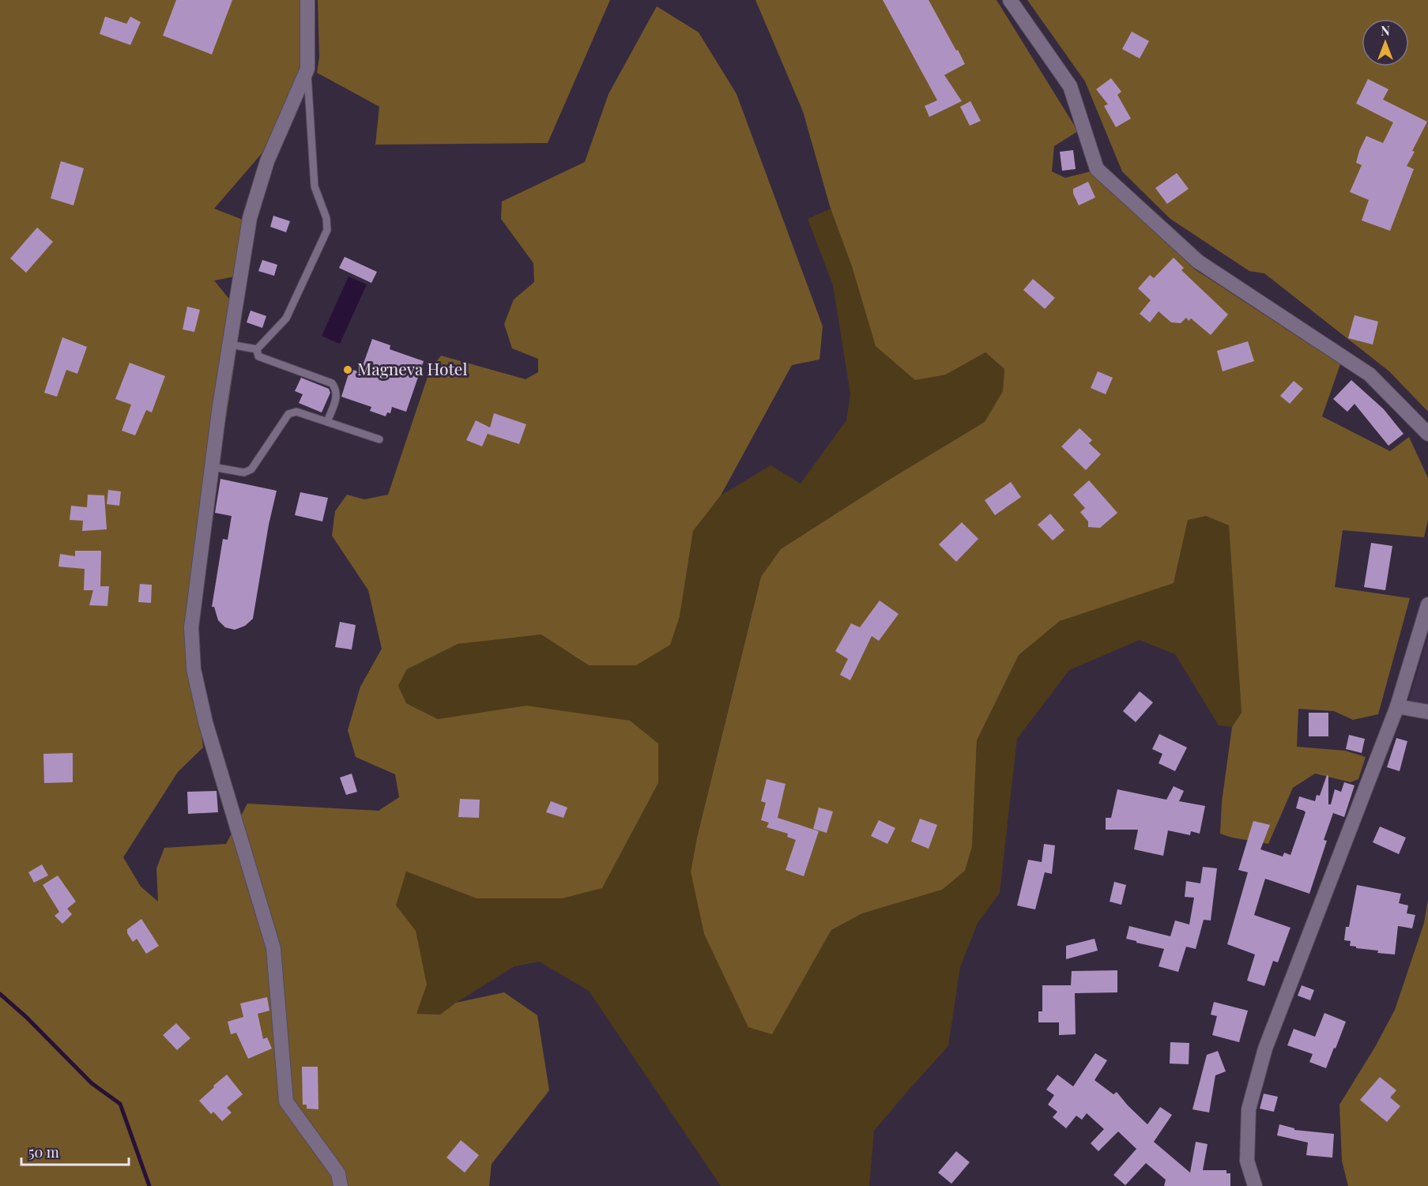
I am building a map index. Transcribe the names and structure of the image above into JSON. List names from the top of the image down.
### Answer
{
  "places": ["Magneva Hotel"],
  "scale_bar": "50 m",
  "north": "top"
}
